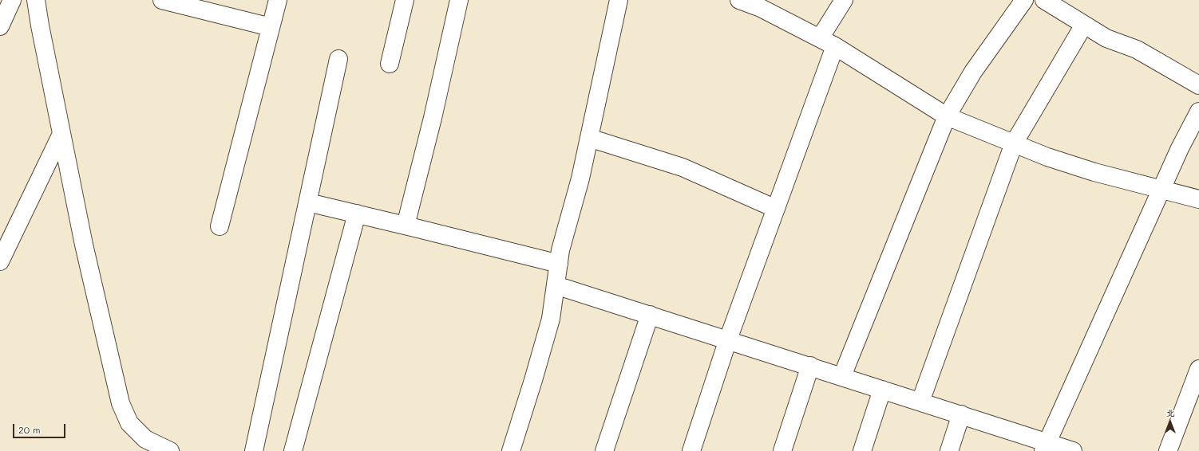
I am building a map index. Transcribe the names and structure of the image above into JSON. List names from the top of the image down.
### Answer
{
  "scale_bar": "20 m",
  "north": "top"
}
